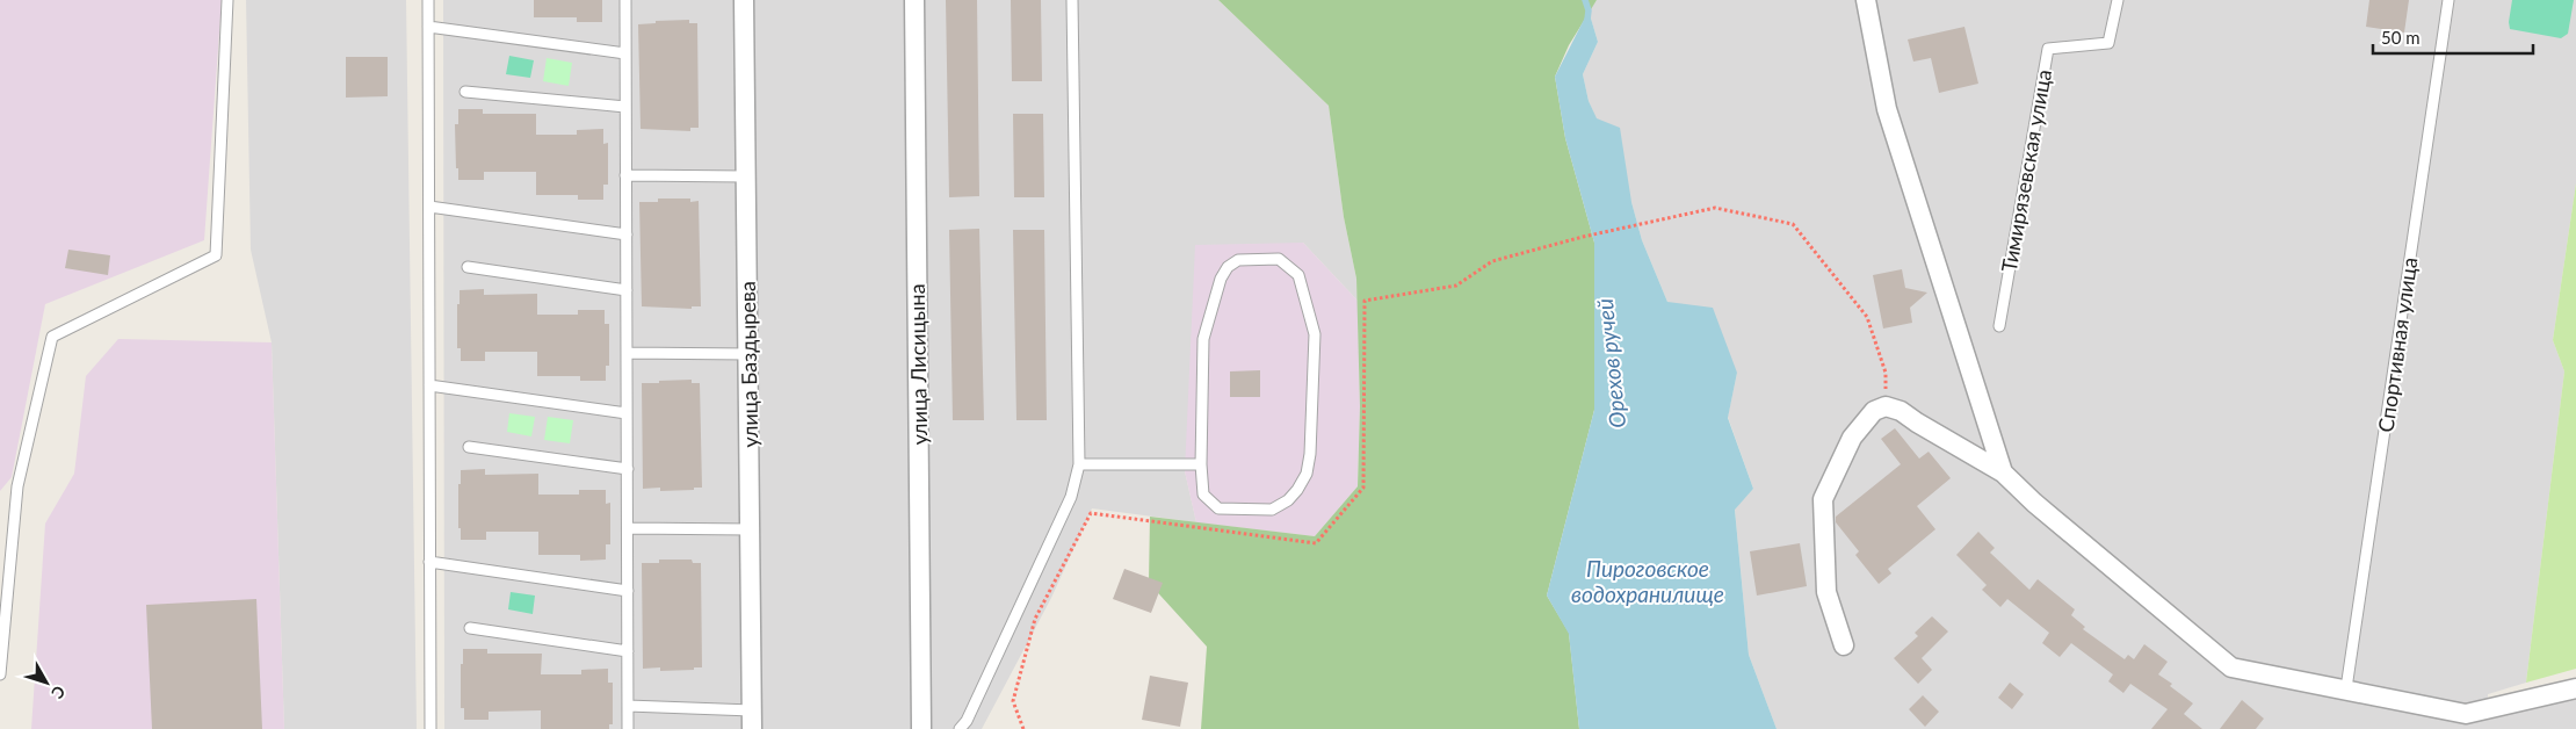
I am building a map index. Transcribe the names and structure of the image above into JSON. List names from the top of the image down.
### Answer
{
  "streets": {
    "street": ["улица Баздырева", "улица Лисицына"],
    "lane": ["Тимирязевская улица", "Спортивная улица"]
  },
  "water": ["Орехов ручей", "Пироговское водохранилище"],
  "scale_bar": "50 m",
  "north": "bottom right"
}
